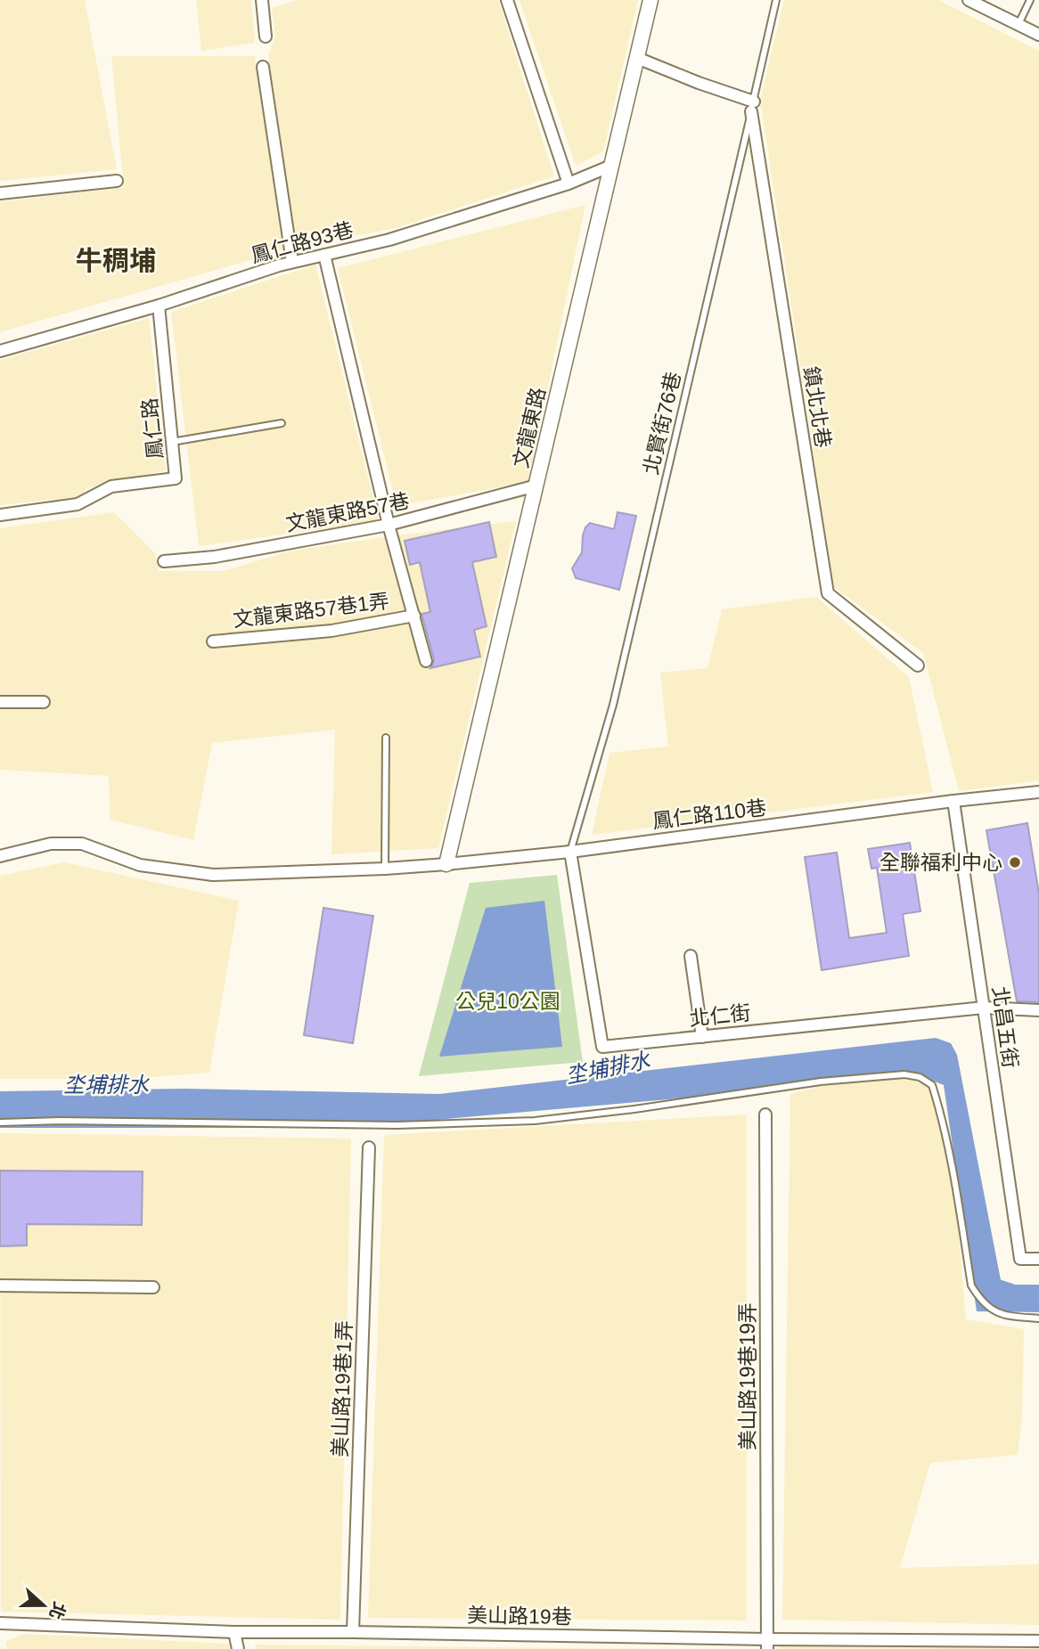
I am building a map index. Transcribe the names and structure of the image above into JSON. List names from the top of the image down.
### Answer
{
  "streets": {
    "street": [
      "鳳仁路93巷",
      "鎮北北巷",
      "文龍東路",
      "鳳仁路",
      "文龍東路57巷",
      "文龍東路57巷1弄",
      "鳳仁路110巷",
      "北仁街",
      "北昌五街",
      "美山路19巷19弄",
      "美山路19巷1弄",
      "美山路19巷"
    ],
    "lane": ["北賢街76巷"]
  },
  "crossings": [
    ["鳳仁路93巷", "文龍東路"],
    ["鳳仁路93巷", "鳳仁路"],
    ["鎮北北巷", "北賢街76巷"],
    ["北賢街76巷", "鳳仁路110巷"],
    ["北賢街76巷", "北仁街"],
    ["文龍東路", "文龍東路57巷"],
    ["文龍東路", "鳳仁路110巷"],
    ["鳳仁路110巷", "北仁街"],
    ["鳳仁路110巷", "北昌五街"],
    ["北仁街", "北昌五街"],
    ["美山路19巷19弄", "美山路19巷"],
    ["美山路19巷1弄", "美山路19巷"]
  ],
  "districts": ["牛稠埔"],
  "water": ["坔埔排水"],
  "parks": ["公兒10公園"],
  "places": ["全聯福利中心"],
  "north": "right"
}
